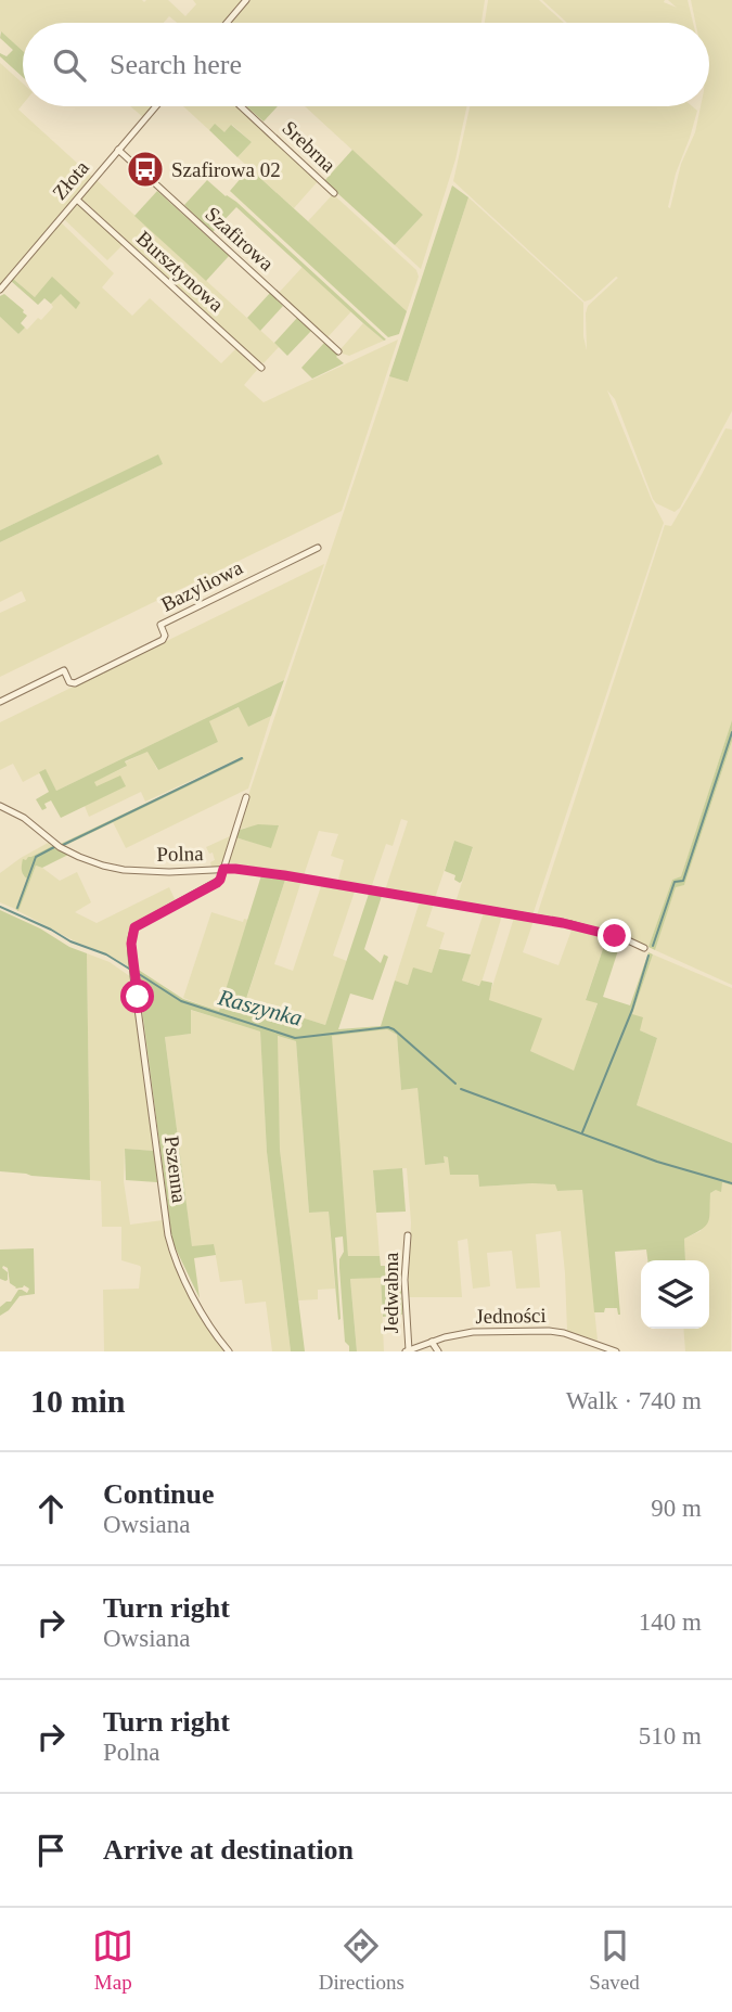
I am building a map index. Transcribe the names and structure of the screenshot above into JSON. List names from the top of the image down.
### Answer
{
  "streets": {
    "street": [
      "Srebrna",
      "Złota",
      "Szafirowa",
      "Bursztynowa",
      "Bazyliowa",
      "Polna",
      "Pszenna",
      "Jedwabna",
      "Jedności"
    ]
  },
  "crossings": [
    ["Złota", "Szafirowa"],
    ["Złota", "Bursztynowa"],
    ["Polna", "Pszenna"],
    ["Jedwabna", "Jedności"]
  ],
  "water": ["Raszynka"],
  "places": {
    "bus stop": ["Szafirowa 02"]
  },
  "page": {
    "search": "Search here",
    "heading": ["10 min", "Walk · 740 m"],
    "list": [
      ["Continue", "Owsiana", "90 m"],
      ["Turn right", "Owsiana", "140 m"],
      ["Turn right", "Polna", "510 m"],
      "Arrive at destination"
    ],
    "nav": ["Map", "Directions", "Saved"]
  }
}
